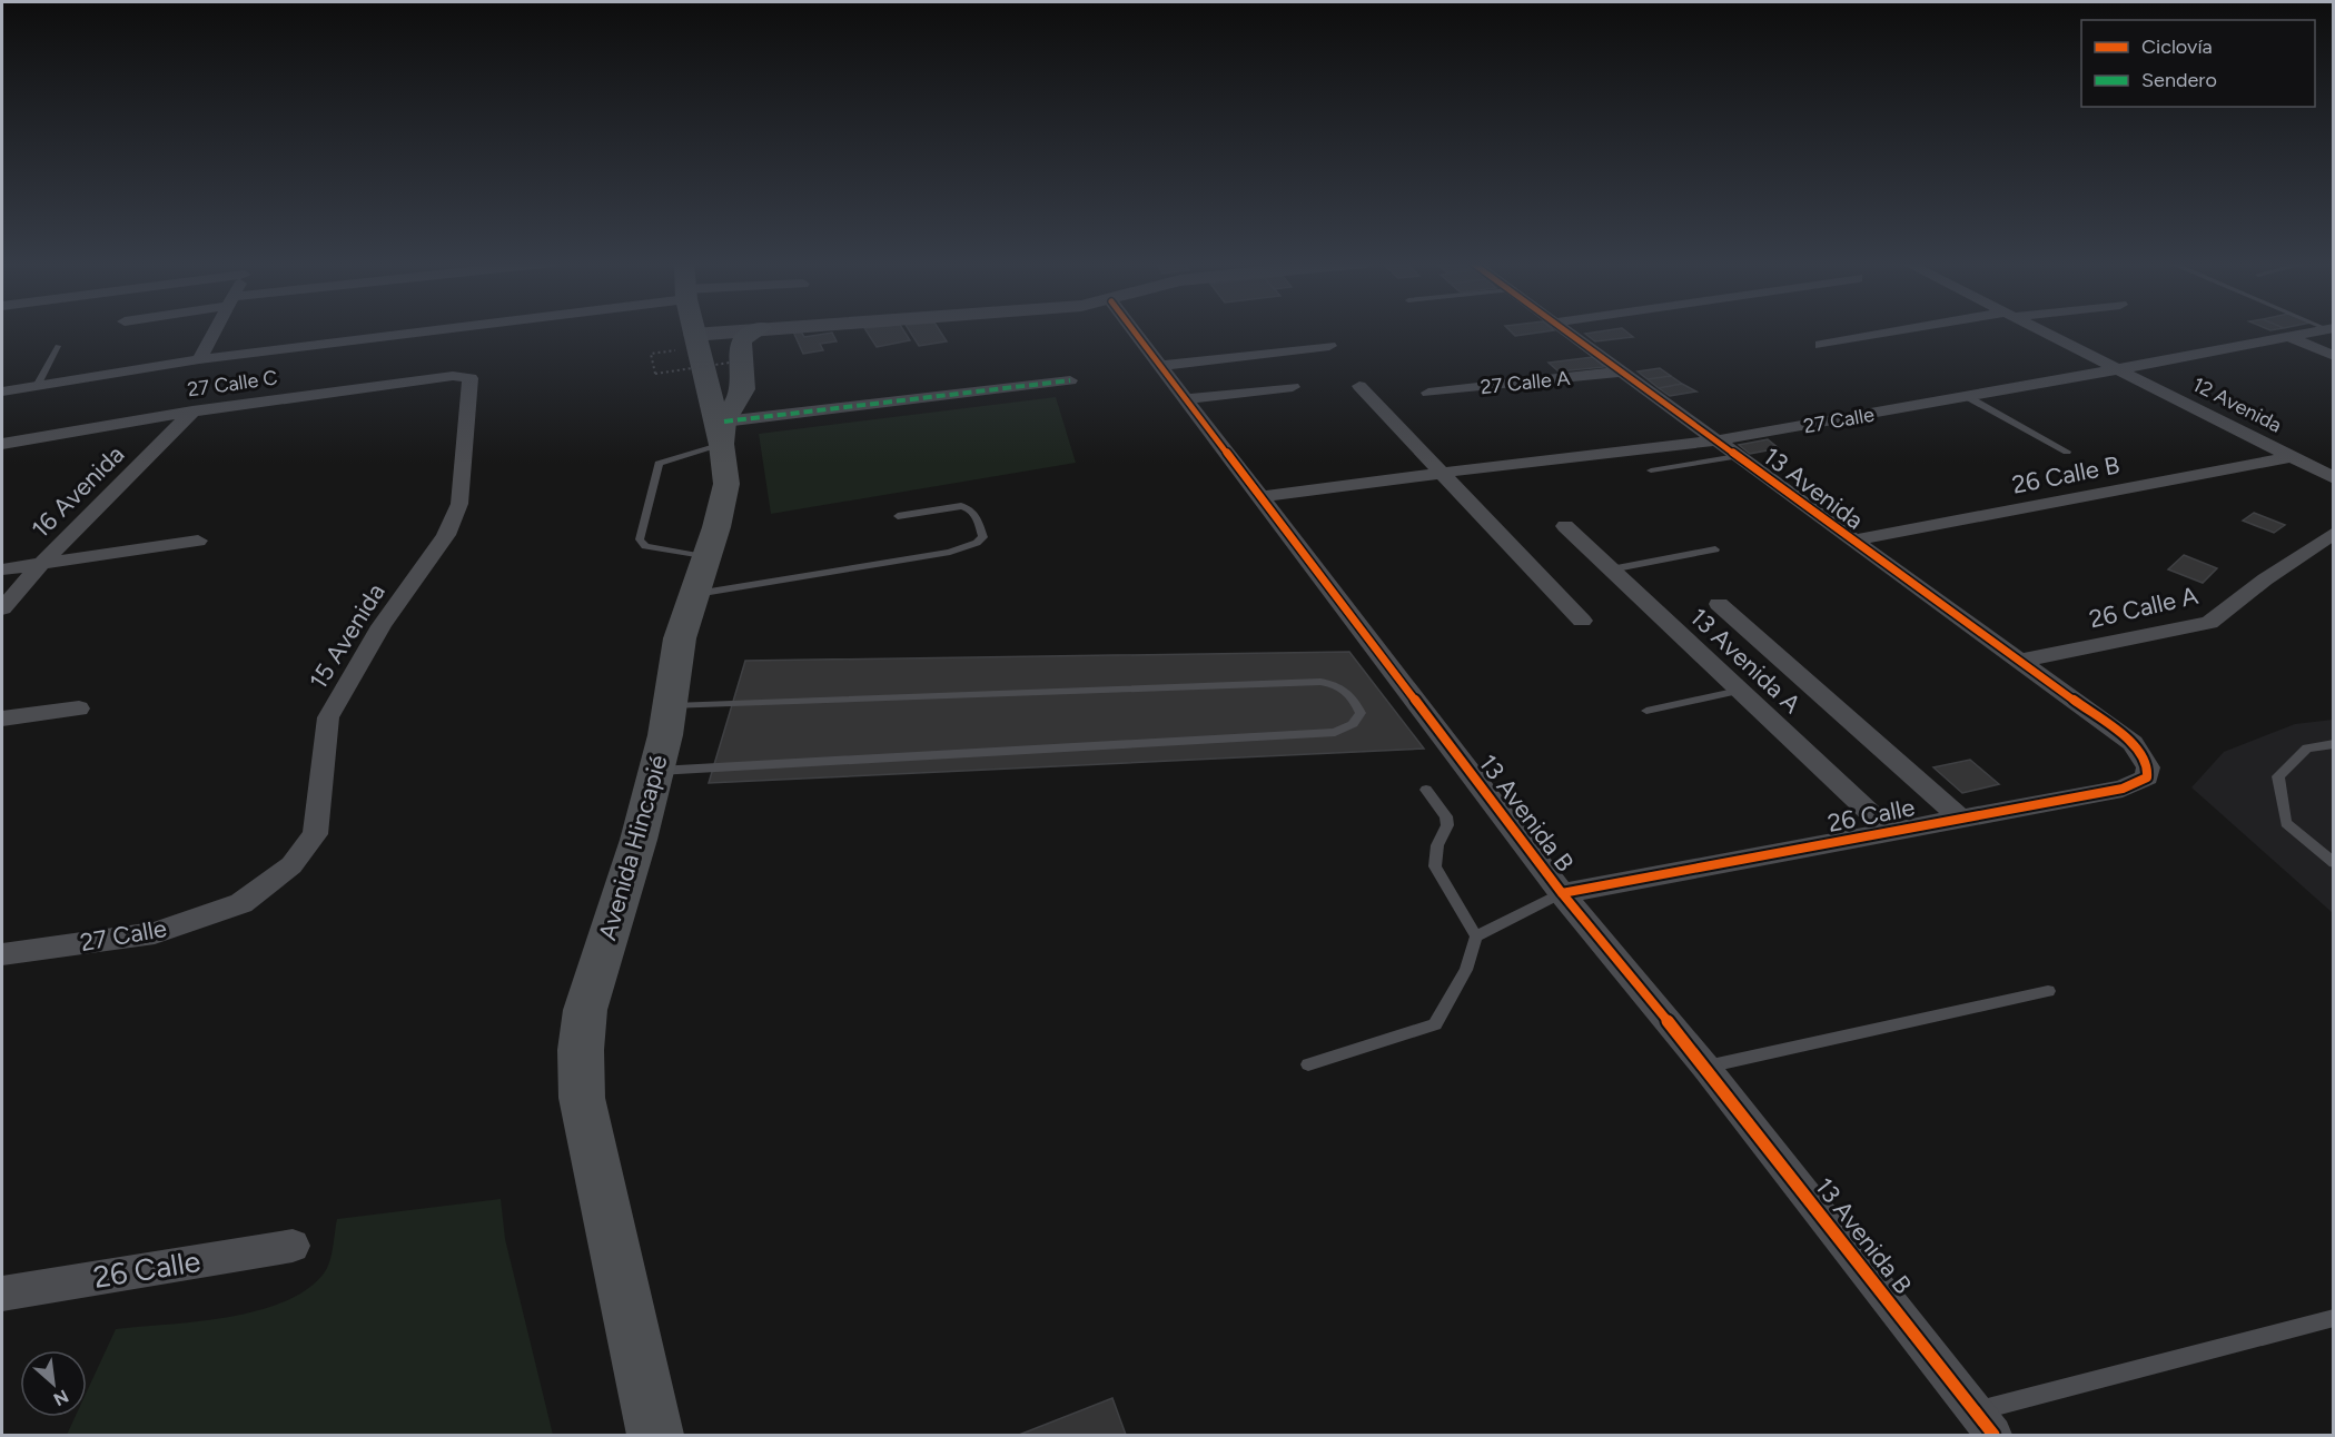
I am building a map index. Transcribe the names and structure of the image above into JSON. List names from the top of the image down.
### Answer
{
  "streets": {
    "main road": ["Avenida Hincapié"],
    "street": [
      "27 Calle A",
      "27 Calle C",
      "12 Avenida",
      "27 Calle",
      "26 Calle B",
      "13 Avenida",
      "16 Avenida",
      "26 Calle A",
      "15 Avenida",
      "13 Avenida A",
      "13 Avenida B",
      "26 Calle"
    ]
  },
  "crossings": [
    ["27 Calle A", "13 Avenida"],
    ["27 Calle C", "16 Avenida"],
    ["27 Calle C", "15 Avenida"],
    ["12 Avenida", "27 Calle"],
    ["12 Avenida", "26 Calle B"],
    ["27 Calle", "13 Avenida"],
    ["27 Calle", "15 Avenida"],
    ["27 Calle", "13 Avenida B"],
    ["26 Calle B", "13 Avenida"],
    ["13 Avenida", "26 Calle A"],
    ["13 Avenida", "26 Calle"],
    ["13 Avenida A", "26 Calle"],
    ["13 Avenida B", "26 Calle"]
  ],
  "legend": ["Ciclovía", "Sendero"],
  "north": "bottom right"
}
